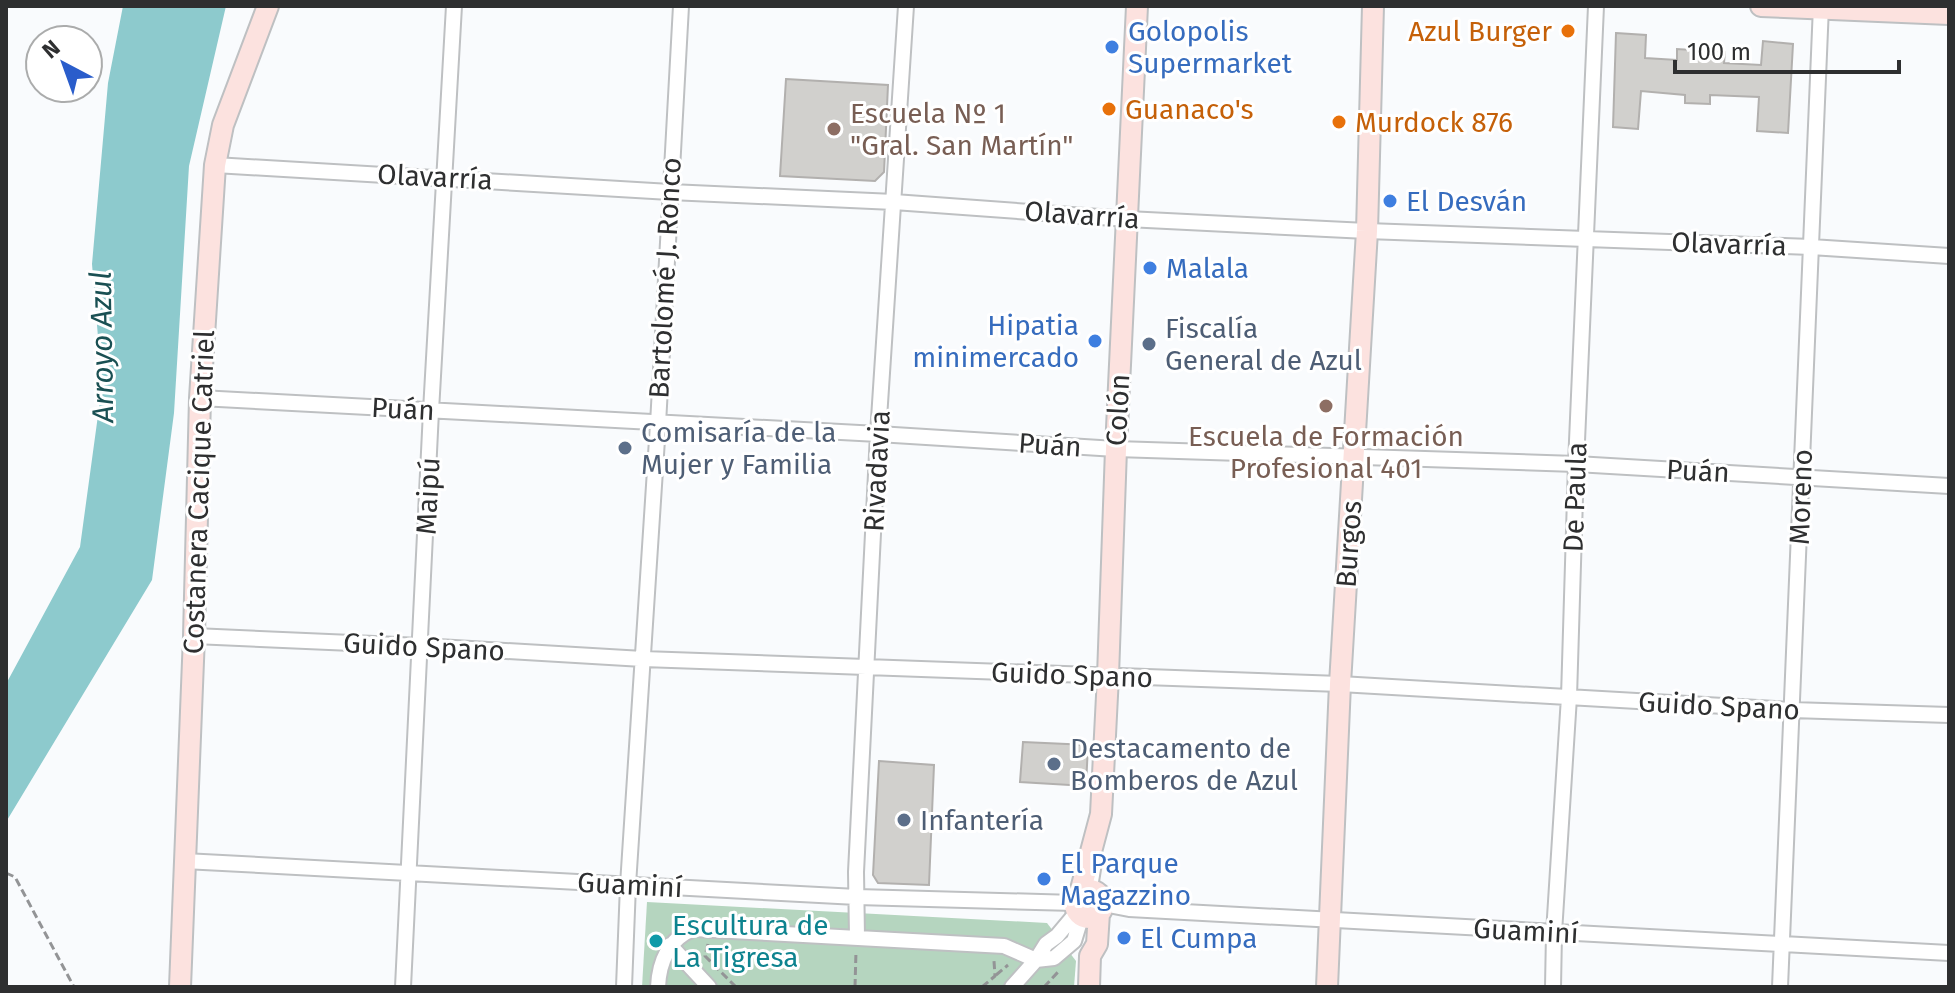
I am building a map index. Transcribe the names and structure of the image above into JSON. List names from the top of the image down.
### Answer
{
  "streets": {
    "main road": ["Colón", "Costanera Cacique Catriel", "Burgos"],
    "street": [
      "Olavarría",
      "Bartolomé J. Ronco",
      "Puán",
      "Rivadavia",
      "Maipú",
      "De Paula",
      "Moreno",
      "Guido Spano",
      "Guaminí"
    ]
  },
  "crossings": [
    ["Olavarría", "Bartolomé J. Ronco"],
    ["Olavarría", "Colón"],
    ["Olavarría", "Rivadavia"],
    ["Olavarría", "Costanera Cacique Catriel"],
    ["Olavarría", "Maipú"],
    ["Olavarría", "De Paula"],
    ["Olavarría", "Moreno"],
    ["Olavarría", "Burgos"],
    ["Bartolomé J. Ronco", "Puán"],
    ["Bartolomé J. Ronco", "Guido Spano"],
    ["Bartolomé J. Ronco", "Guaminí"],
    ["Puán", "Colón"],
    ["Puán", "Rivadavia"],
    ["Puán", "Costanera Cacique Catriel"],
    ["Puán", "Maipú"],
    ["Puán", "De Paula"],
    ["Puán", "Moreno"],
    ["Puán", "Burgos"],
    ["Colón", "Guido Spano"],
    ["Colón", "Guaminí"],
    ["Rivadavia", "Guido Spano"],
    ["Rivadavia", "Guaminí"],
    ["Costanera Cacique Catriel", "Guido Spano"],
    ["Costanera Cacique Catriel", "Guaminí"],
    ["Maipú", "Guido Spano"],
    ["Maipú", "Guaminí"],
    ["De Paula", "Guido Spano"],
    ["De Paula", "Guaminí"],
    ["Moreno", "Guido Spano"],
    ["Moreno", "Guaminí"],
    ["Burgos", "Guido Spano"],
    ["Burgos", "Guaminí"]
  ],
  "water": ["Arroyo Azul"],
  "places": [
    "Azul Burger",
    "Golopolis Supermarket",
    "Guanaco's",
    "Murdock 876",
    "Escuela Nº 1 \"Gral. San Martín\"",
    "El Desván",
    "Malala",
    "Hipatia minimercado",
    "Fiscalía General de Azul",
    "Escuela de Formación Profesional 401",
    "Comisaría de la Mujer y Familia",
    "Destacamento de Bomberos de Azul",
    "Infantería",
    "El Parque Magazzino",
    "El Cumpa",
    "Escultura de La Tigresa"
  ],
  "scale_bar": "100 m",
  "north": "top left"
}
